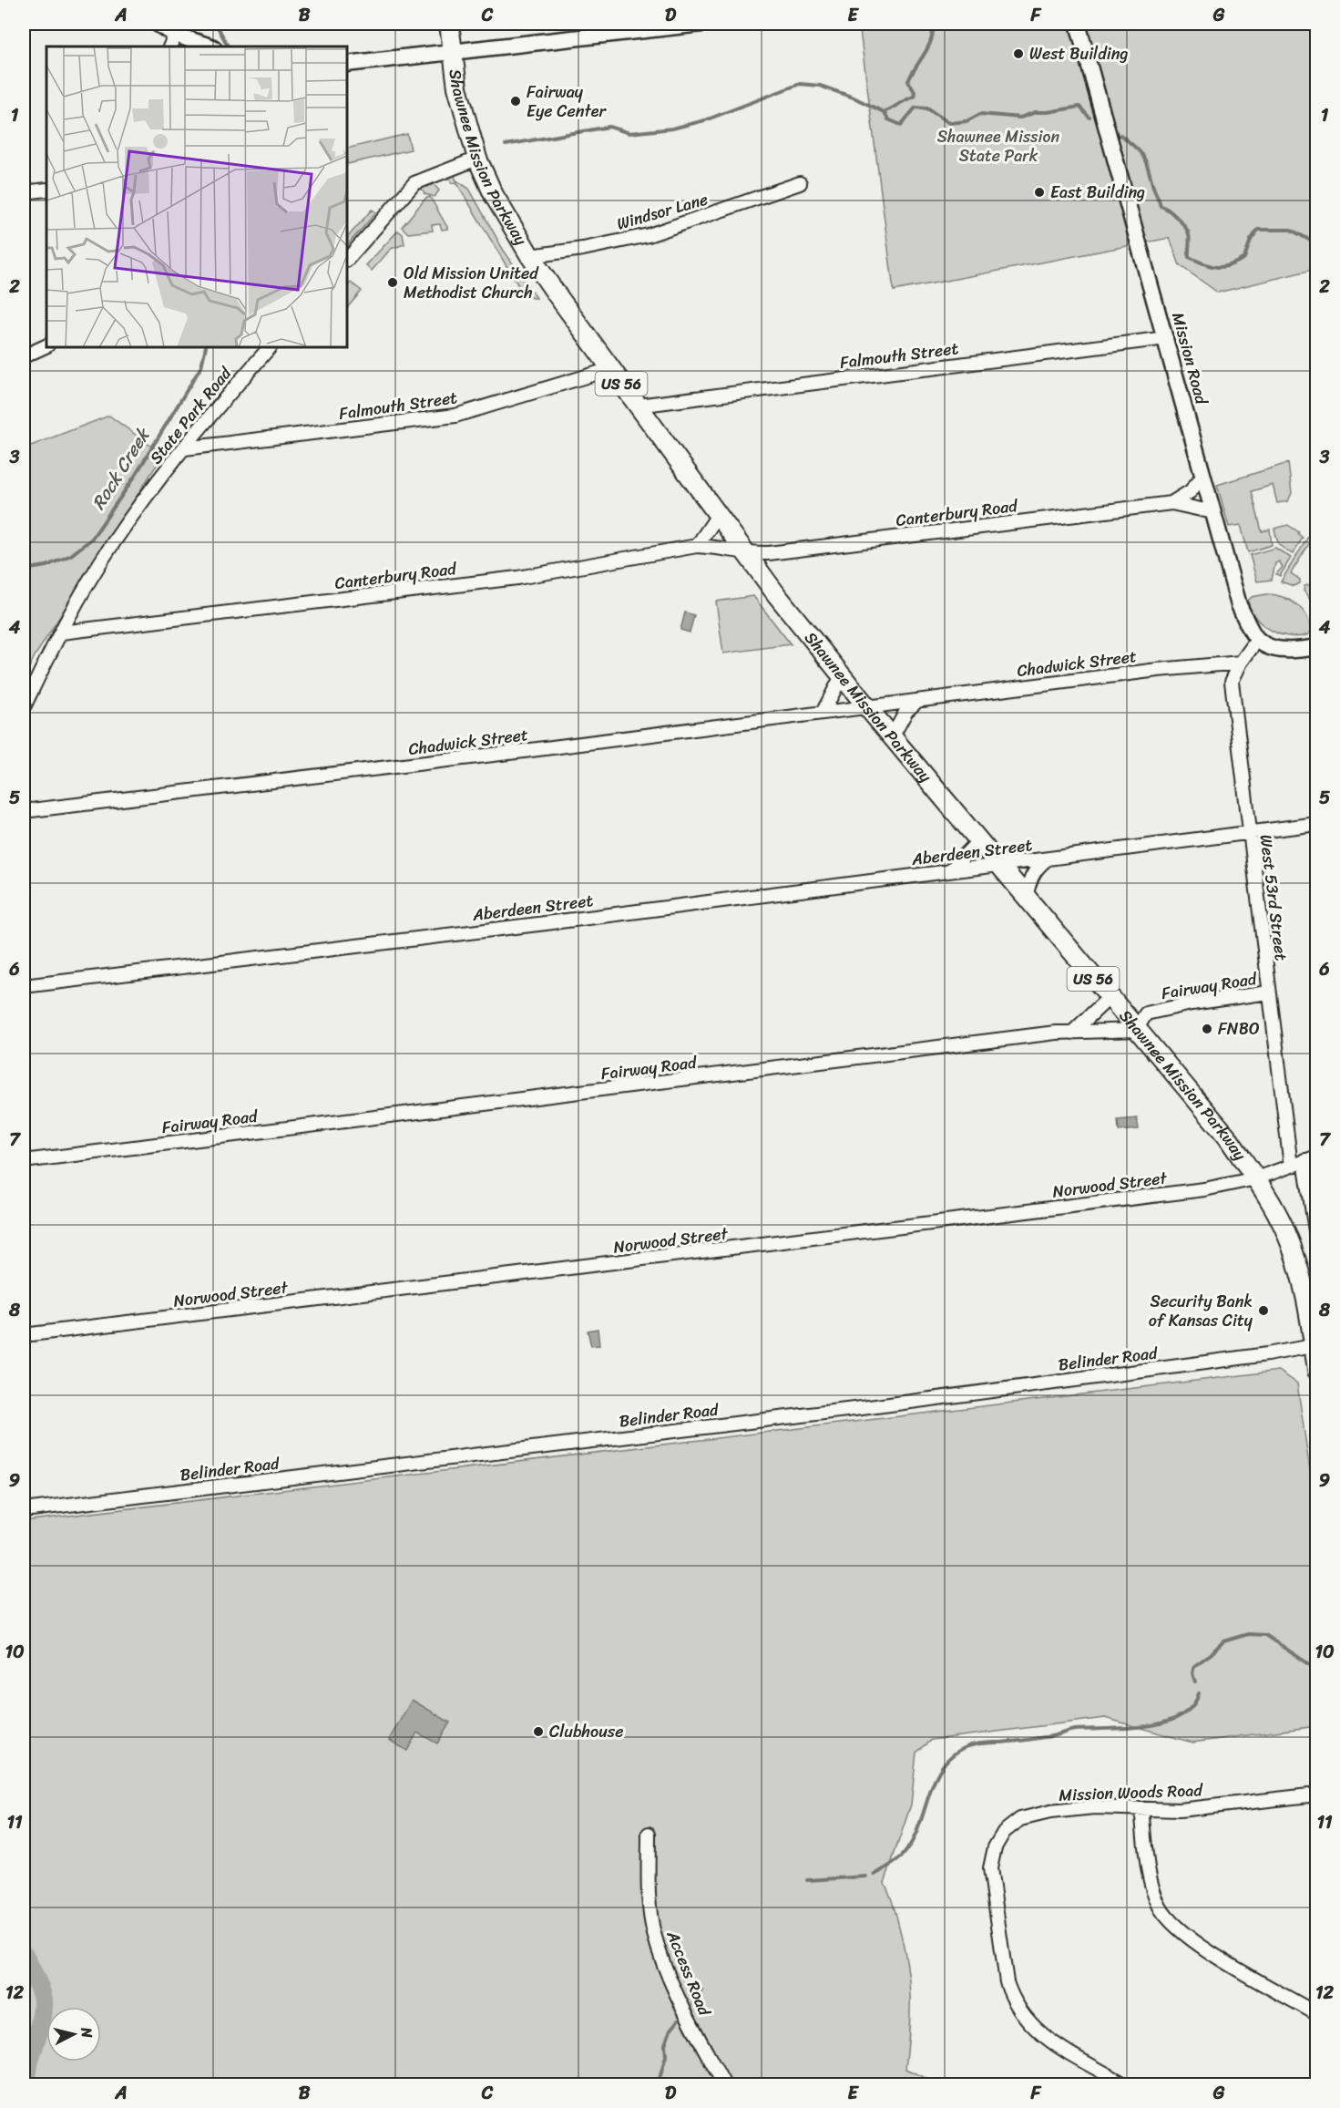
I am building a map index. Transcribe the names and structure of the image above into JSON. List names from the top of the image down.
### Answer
{
  "streets": {
    "highway": ["Shawnee Mission Parkway", "US 56"],
    "main road": ["Mission Road"],
    "street": [
      "Windsor Lane",
      "Falmouth Street",
      "State Park Road",
      "Canterbury Road",
      "Chadwick Street",
      "Aberdeen Street",
      "West 53rd Street",
      "Fairway Road",
      "Norwood Street",
      "Belinder Road",
      "Mission Woods Road",
      "Access Road"
    ]
  },
  "crossings": [
    ["Shawnee Mission Parkway", "Windsor Lane"],
    ["Shawnee Mission Parkway", "Falmouth Street"],
    ["Shawnee Mission Parkway", "Canterbury Road"],
    ["Shawnee Mission Parkway", "Chadwick Street"],
    ["Shawnee Mission Parkway", "Aberdeen Street"],
    ["Shawnee Mission Parkway", "Fairway Road"],
    ["Shawnee Mission Parkway", "Norwood Street"],
    ["Shawnee Mission Parkway", "Belinder Road"],
    ["Falmouth Street", "Mission Road"],
    ["Falmouth Street", "State Park Road"],
    ["Mission Road", "Canterbury Road"],
    ["Mission Road", "West 53rd Street"],
    ["State Park Road", "Canterbury Road"],
    ["Chadwick Street", "West 53rd Street"],
    ["Aberdeen Street", "West 53rd Street"],
    ["West 53rd Street", "Fairway Road"],
    ["West 53rd Street", "Norwood Street"]
  ],
  "water": ["Rock Creek"],
  "parks": ["Shawnee Mission State Park"],
  "places": [
    "West Building",
    "Fairway Eye Center",
    "East Building",
    "Old Mission United Methodist Church",
    "FNBO",
    "Security Bank of Kansas City",
    "Clubhouse"
  ],
  "north": "right",
  "grid": {
    "columns": [
      "A",
      "B",
      "C",
      "D",
      "E",
      "F",
      "G"
    ],
    "rows": [
      "1",
      "2",
      "3",
      "4",
      "5",
      "6",
      "7",
      "8",
      "9",
      "10",
      "11",
      "12"
    ]
  }
}
